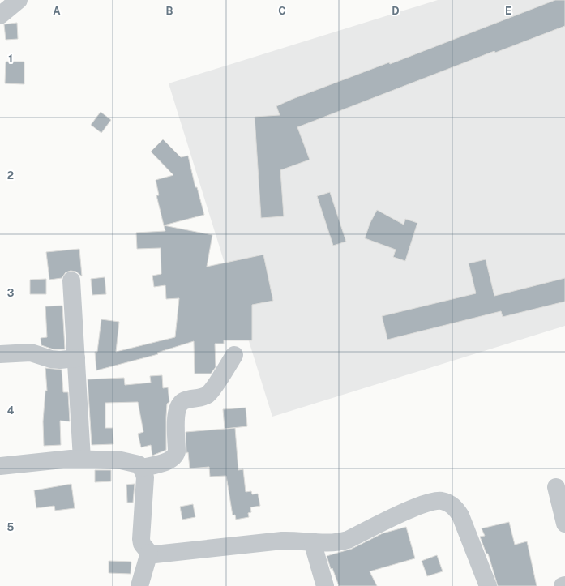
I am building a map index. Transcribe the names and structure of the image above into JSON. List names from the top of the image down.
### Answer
{
  "grid": {
    "columns": [
      "A",
      "B",
      "C",
      "D",
      "E"
    ],
    "rows": [
      "1",
      "2",
      "3",
      "4",
      "5"
    ]
  }
}
